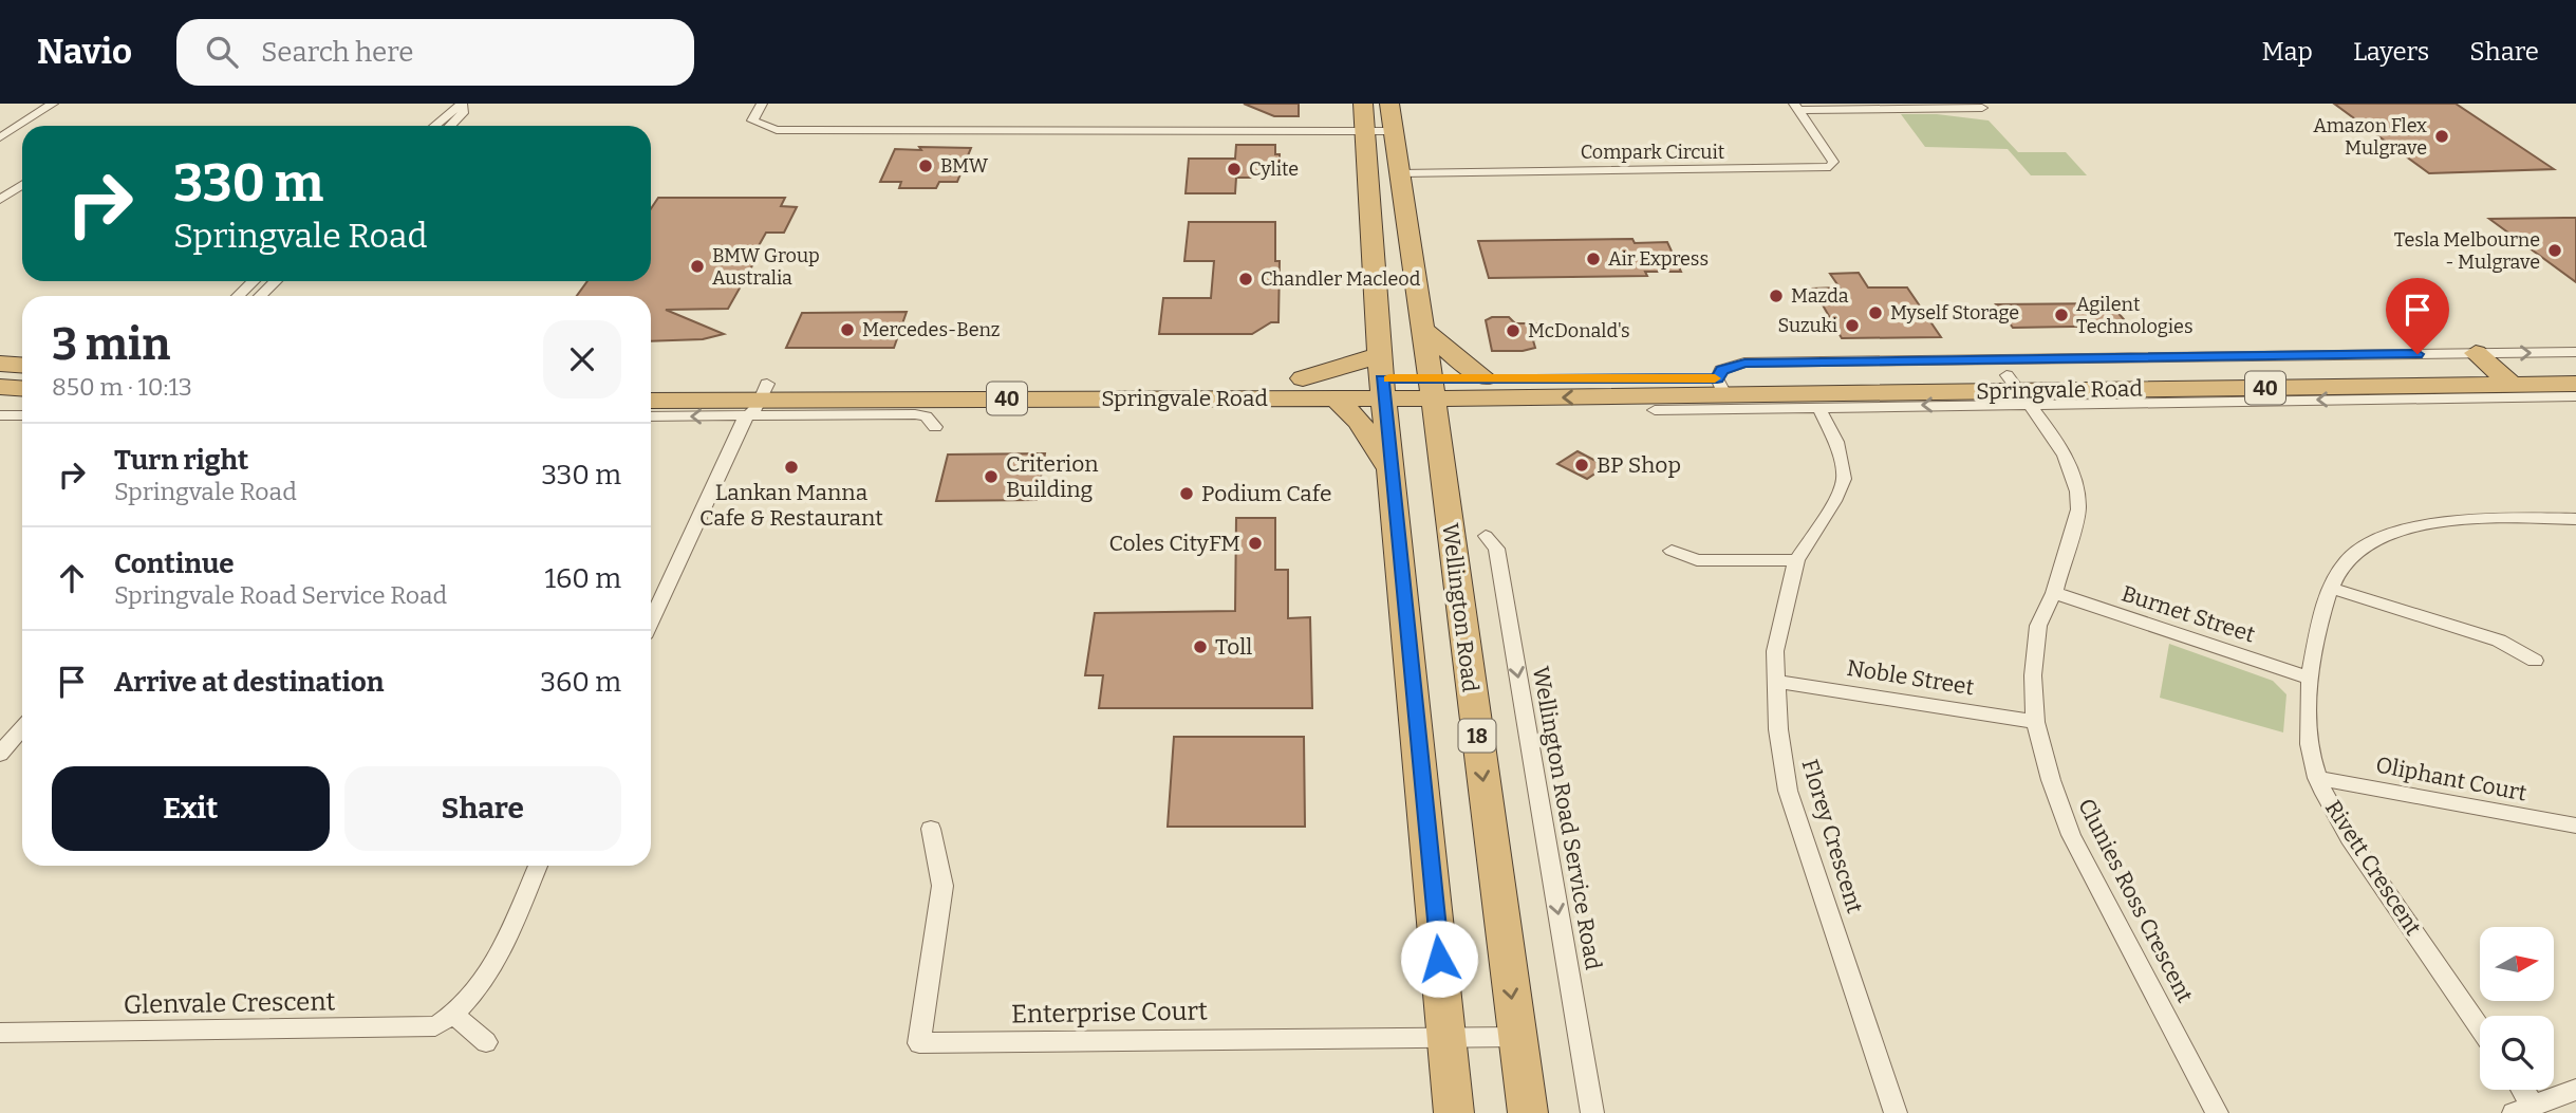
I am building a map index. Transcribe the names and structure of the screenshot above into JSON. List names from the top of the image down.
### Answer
{
  "streets": {
    "highway": [
      "40",
      "Springvale Road",
      "Wellington Road",
      "18"
    ],
    "street": [
      "Compark Circuit",
      "Burnet Street",
      "Noble Street",
      "Oliphant Court",
      "Wellington Road Service Road",
      "Florey Crescent",
      "Rivett Crescent",
      "Clunies Ross Crescent",
      "Glenvale Crescent",
      "Enterprise Court"
    ]
  },
  "crossings": [
    ["Compark Circuit", "Wellington Road"],
    ["Springvale Road", "Wellington Road"],
    ["Springvale Road", "Clunies Ross Crescent"],
    ["Wellington Road", "Enterprise Court"],
    ["Burnet Street", "Rivett Crescent"],
    ["Burnet Street", "Clunies Ross Crescent"],
    ["Noble Street", "Florey Crescent"],
    ["Noble Street", "Clunies Ross Crescent"],
    ["Oliphant Court", "Rivett Crescent"]
  ],
  "one_way": ["Wellington Road Service Road"],
  "places": [
    "Amazon Flex Mulgrave",
    "BMW",
    "Cylite",
    "Tesla Melbourne - Mulgrave",
    "Air Express",
    "BMW Group Australia",
    "Chandler Macleod",
    "Mazda",
    "Myself Storage",
    "Agilent Technologies",
    "Suzuki",
    "Mercedes-Benz",
    "McDonald's",
    "BP Shop",
    "Lankan Manna Cafe & Restaurant",
    "Criterion Building",
    "Podium Cafe",
    "Coles CityFM",
    "Toll"
  ],
  "north": "right",
  "page": {
    "header": "Navio",
    "search": "Search here",
    "nav": ["Map", "Layers", "Share"],
    "turn": ["330 m", "Springvale Road"],
    "heading": ["3 min", "850 m · 10:13"],
    "list": [
      {
        "name": "Turn right",
        "note": "Springvale Road",
        "value": "330 m"
      },
      {
        "name": "Continue",
        "note": "Springvale Road Service Road",
        "value": "160 m"
      },
      {
        "name": "Arrive at destination",
        "value": "360 m"
      }
    ],
    "buttons": ["Exit", "Share"]
  }
}
